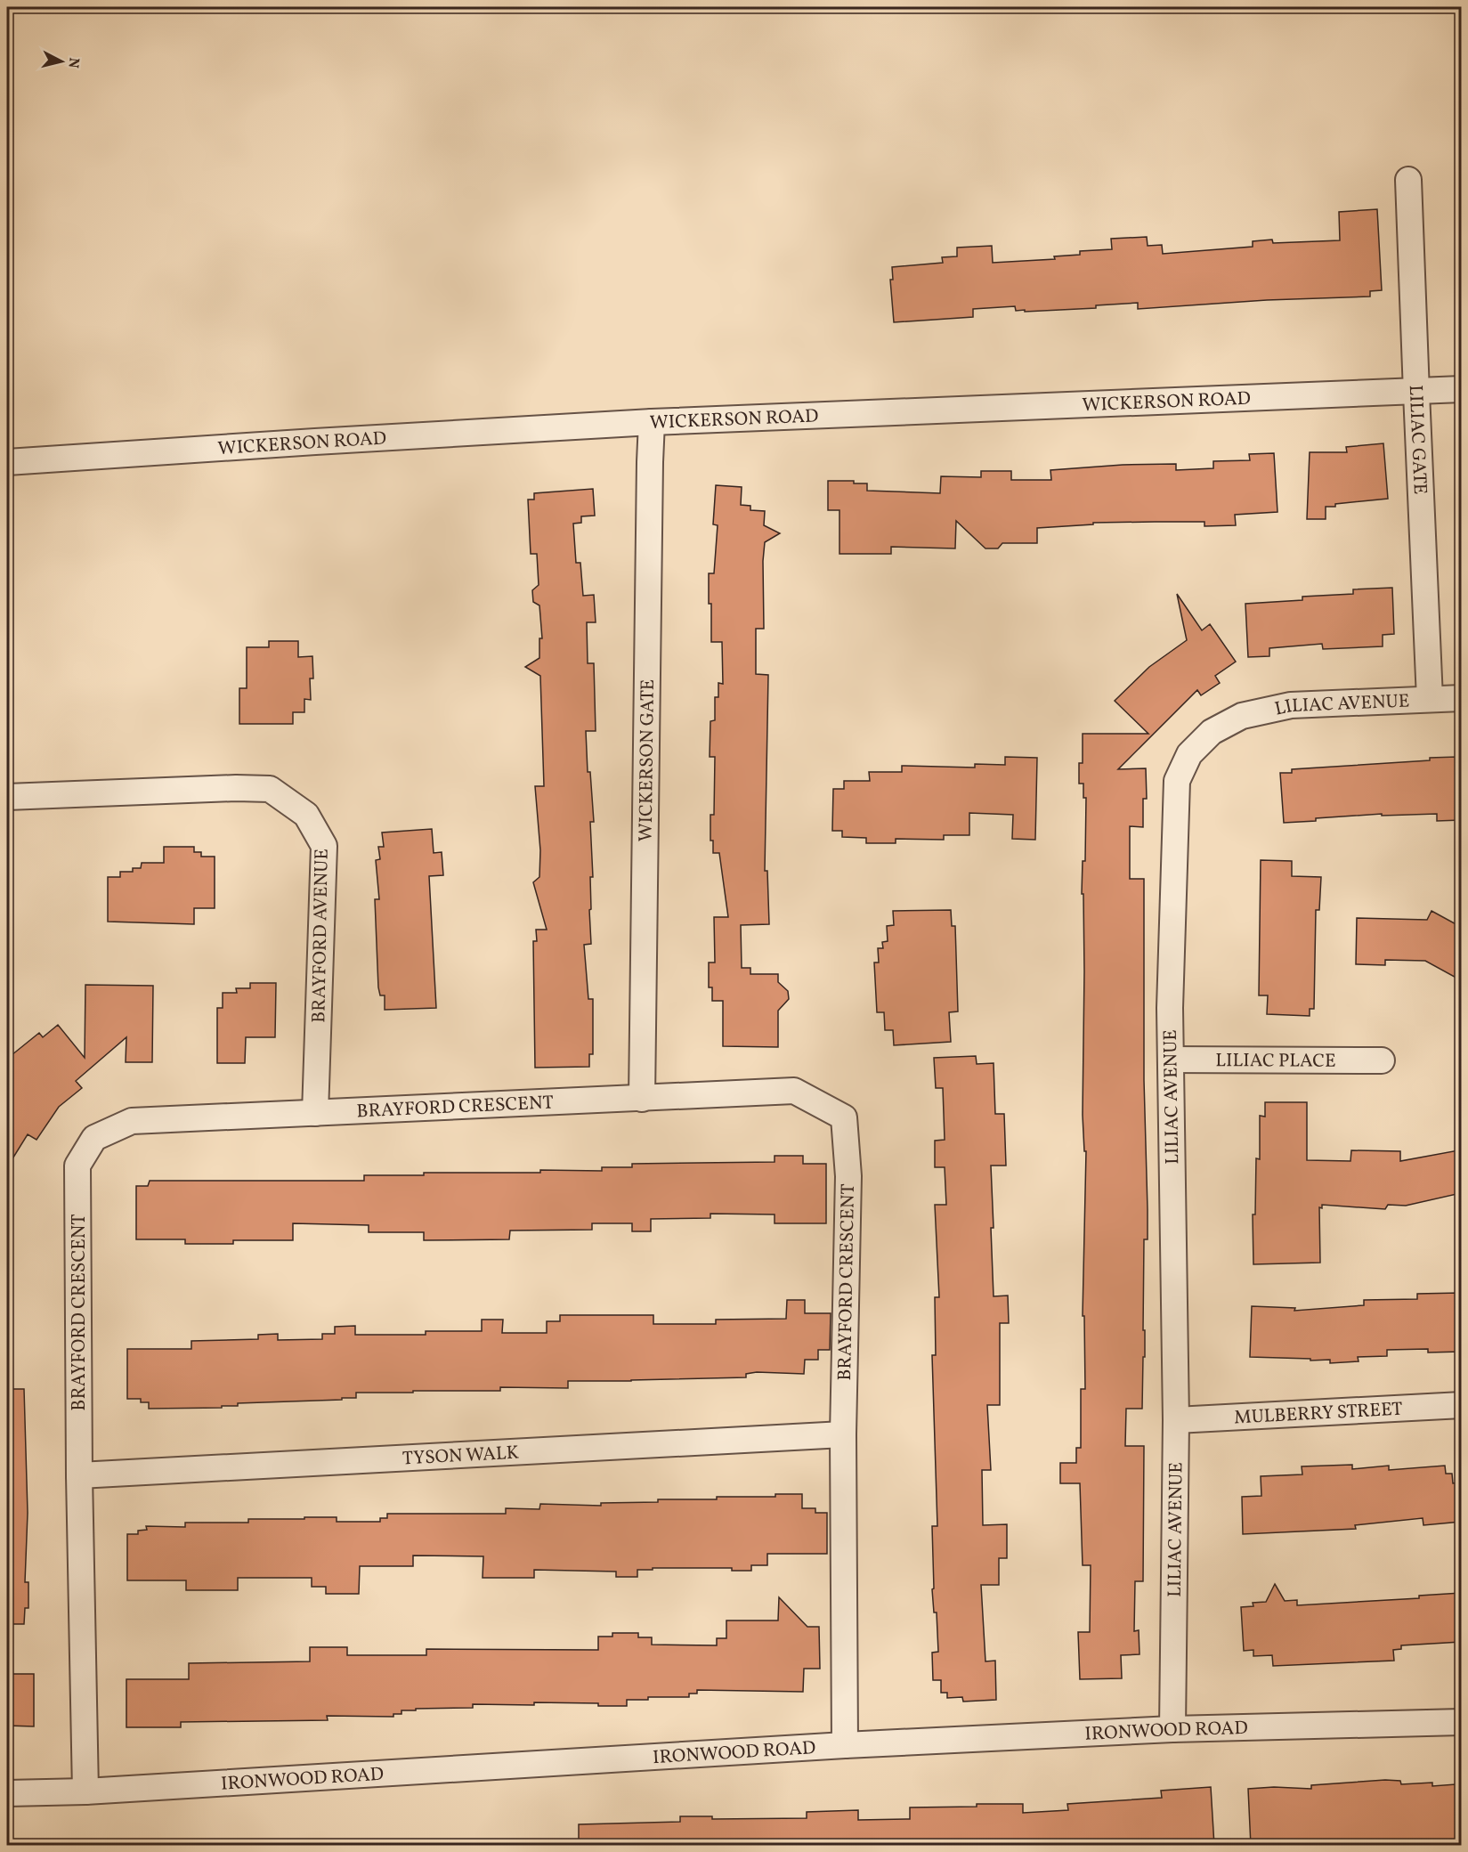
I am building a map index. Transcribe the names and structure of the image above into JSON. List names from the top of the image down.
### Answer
{
  "streets": {
    "street": [
      "WICKERSON ROAD",
      "LILIAC GATE",
      "LILIAC AVENUE",
      "WICKERSON GATE",
      "BRAYFORD AVENUE",
      "LILIAC PLACE",
      "BRAYFORD CRESCENT",
      "MULBERRY STREET",
      "TYSON WALK",
      "IRONWOOD ROAD"
    ]
  },
  "crossings": [
    ["WICKERSON ROAD", "LILIAC GATE"],
    ["WICKERSON ROAD", "WICKERSON GATE"],
    ["LILIAC GATE", "LILIAC AVENUE"],
    ["LILIAC AVENUE", "LILIAC PLACE"],
    ["LILIAC AVENUE", "MULBERRY STREET"],
    ["LILIAC AVENUE", "IRONWOOD ROAD"],
    ["WICKERSON GATE", "BRAYFORD CRESCENT"],
    ["BRAYFORD AVENUE", "BRAYFORD CRESCENT"],
    ["BRAYFORD CRESCENT", "TYSON WALK"],
    ["BRAYFORD CRESCENT", "IRONWOOD ROAD"]
  ],
  "north": "right"
}
